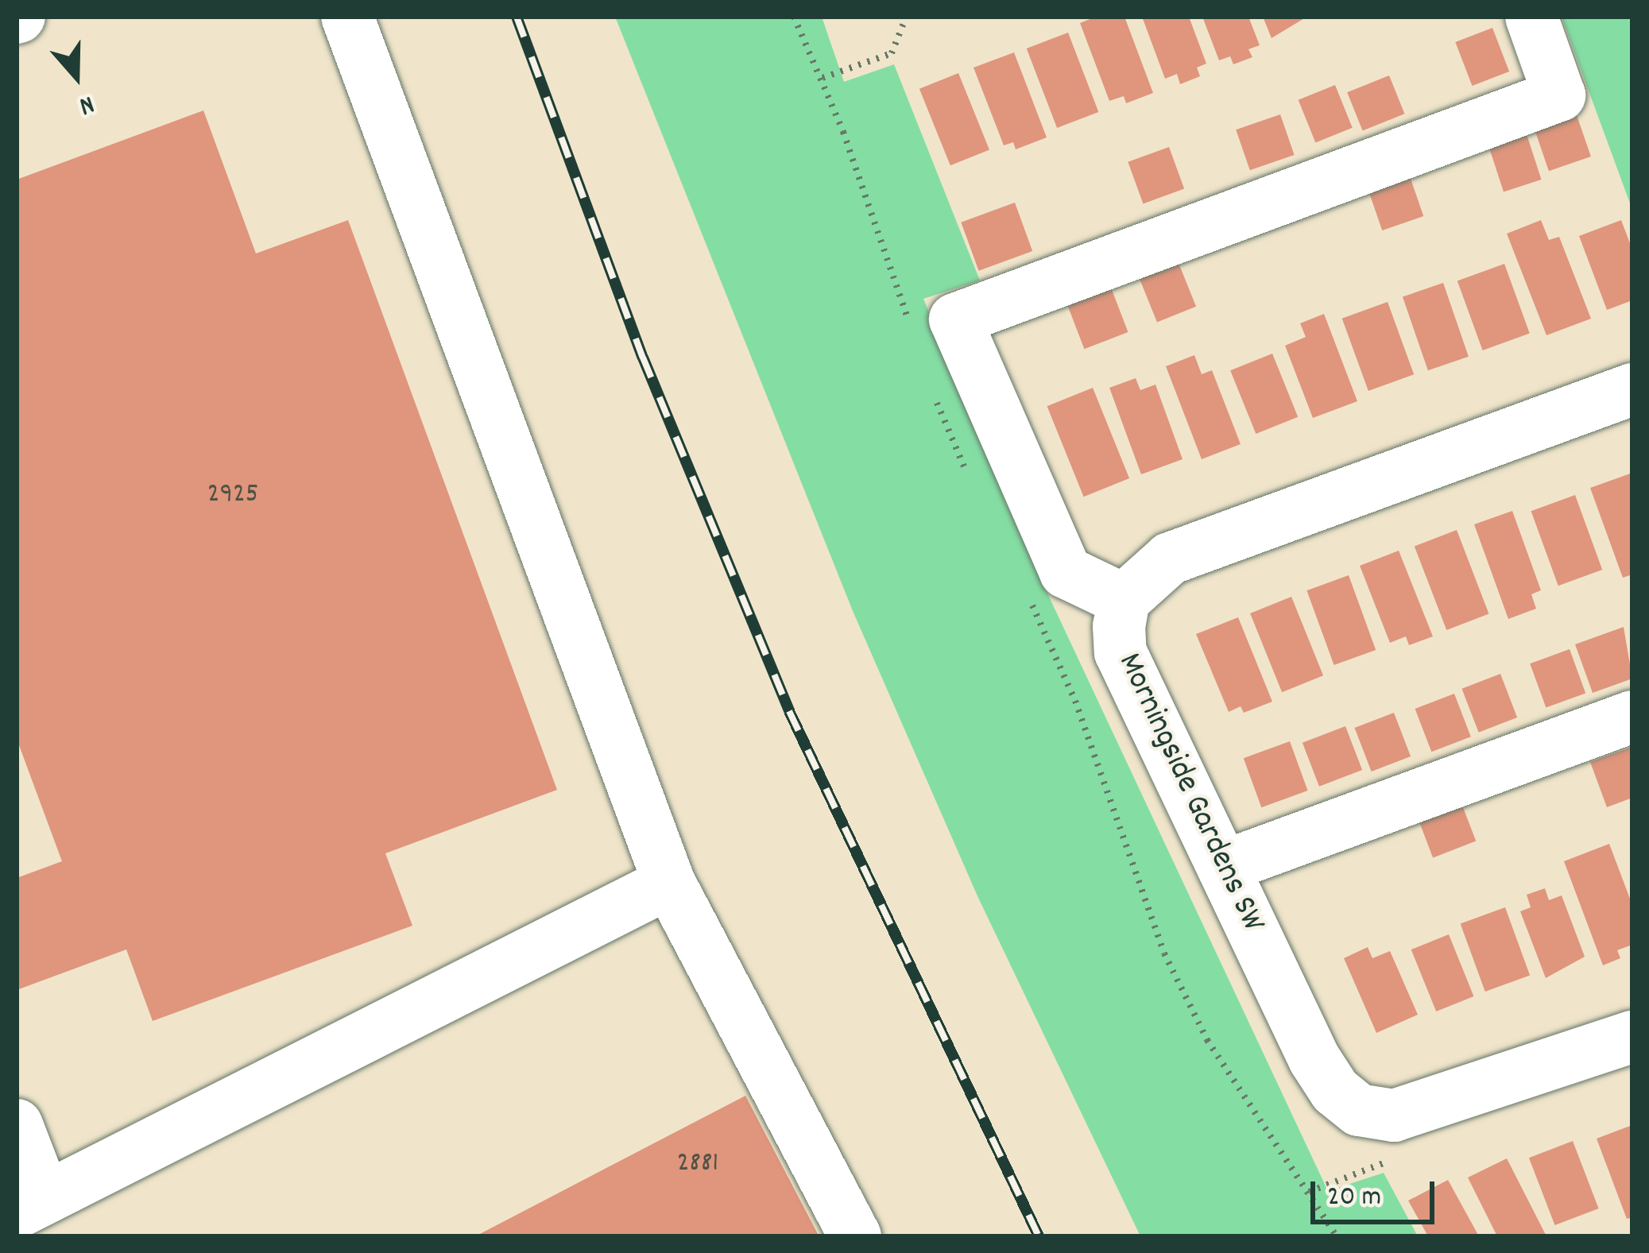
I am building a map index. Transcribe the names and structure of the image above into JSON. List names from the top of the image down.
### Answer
{
  "streets": {
    "street": ["Morningside Gardens SW"]
  },
  "house_numbers": ["2925", "2881"],
  "scale_bar": "20 m",
  "north": "bottom"
}
